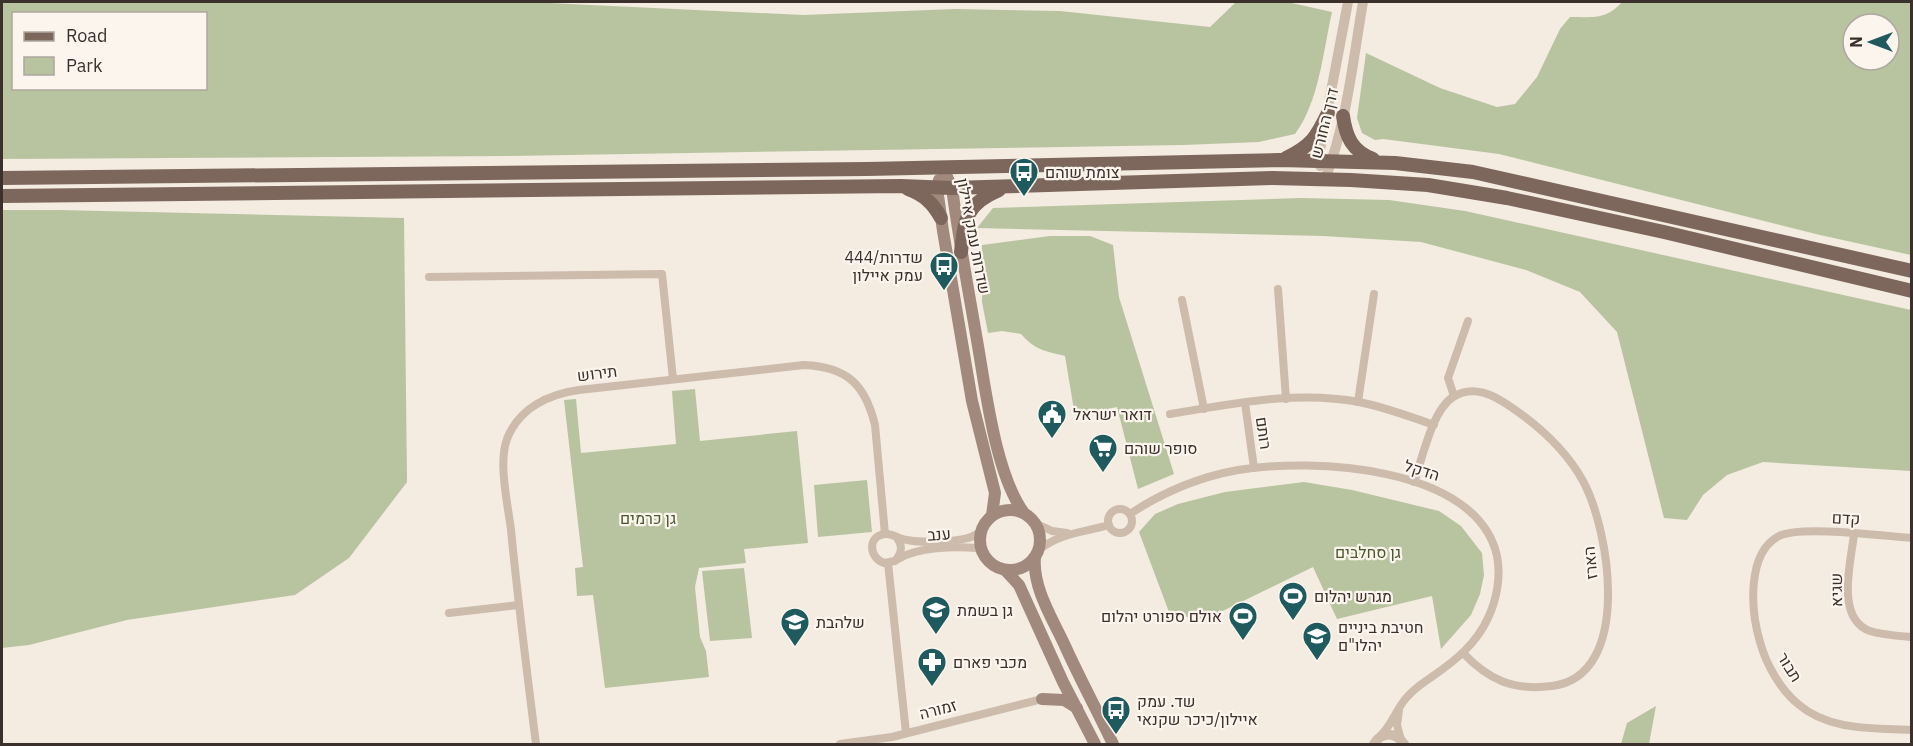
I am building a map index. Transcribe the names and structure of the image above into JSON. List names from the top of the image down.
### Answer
{
  "streets": {
    "main road": ["שדרות עמק איילון"],
    "street": [
      "דרך החורש",
      "תירוש",
      "רותם",
      "הדקל",
      "קדם",
      "ענב",
      "הארז",
      "שגיא",
      "תבור",
      "זמורה"
    ]
  },
  "crossings": [
    ["שדרות עמק איילון", "ענב"],
    ["תירוש", "ענב"],
    ["רותם", "הדקל"],
    ["הדקל", "הארז"],
    ["קדם", "שגיא"],
    ["קדם", "תבור"]
  ],
  "parks": ["גן כרמים", "גן סחלבים"],
  "places": {
    "bus stop": ["צומת שוהם", "444/שדרות עמק איילון", "שד. עמק איילון/כיכר שקנאי"],
    "public building": ["דואר ישראל"],
    "supermarket": ["סופר שוהם"],
    "sports": ["מגרש יהלום", "אולם ספורט יהלום"],
    "school or university": ["גן בשמת", "שלהבת", "חטיבת ביניים יהלו\"ם"],
    "pharmacy": ["מכבי פארם"]
  },
  "legend": ["Road", "Park"],
  "north": "left"
}
